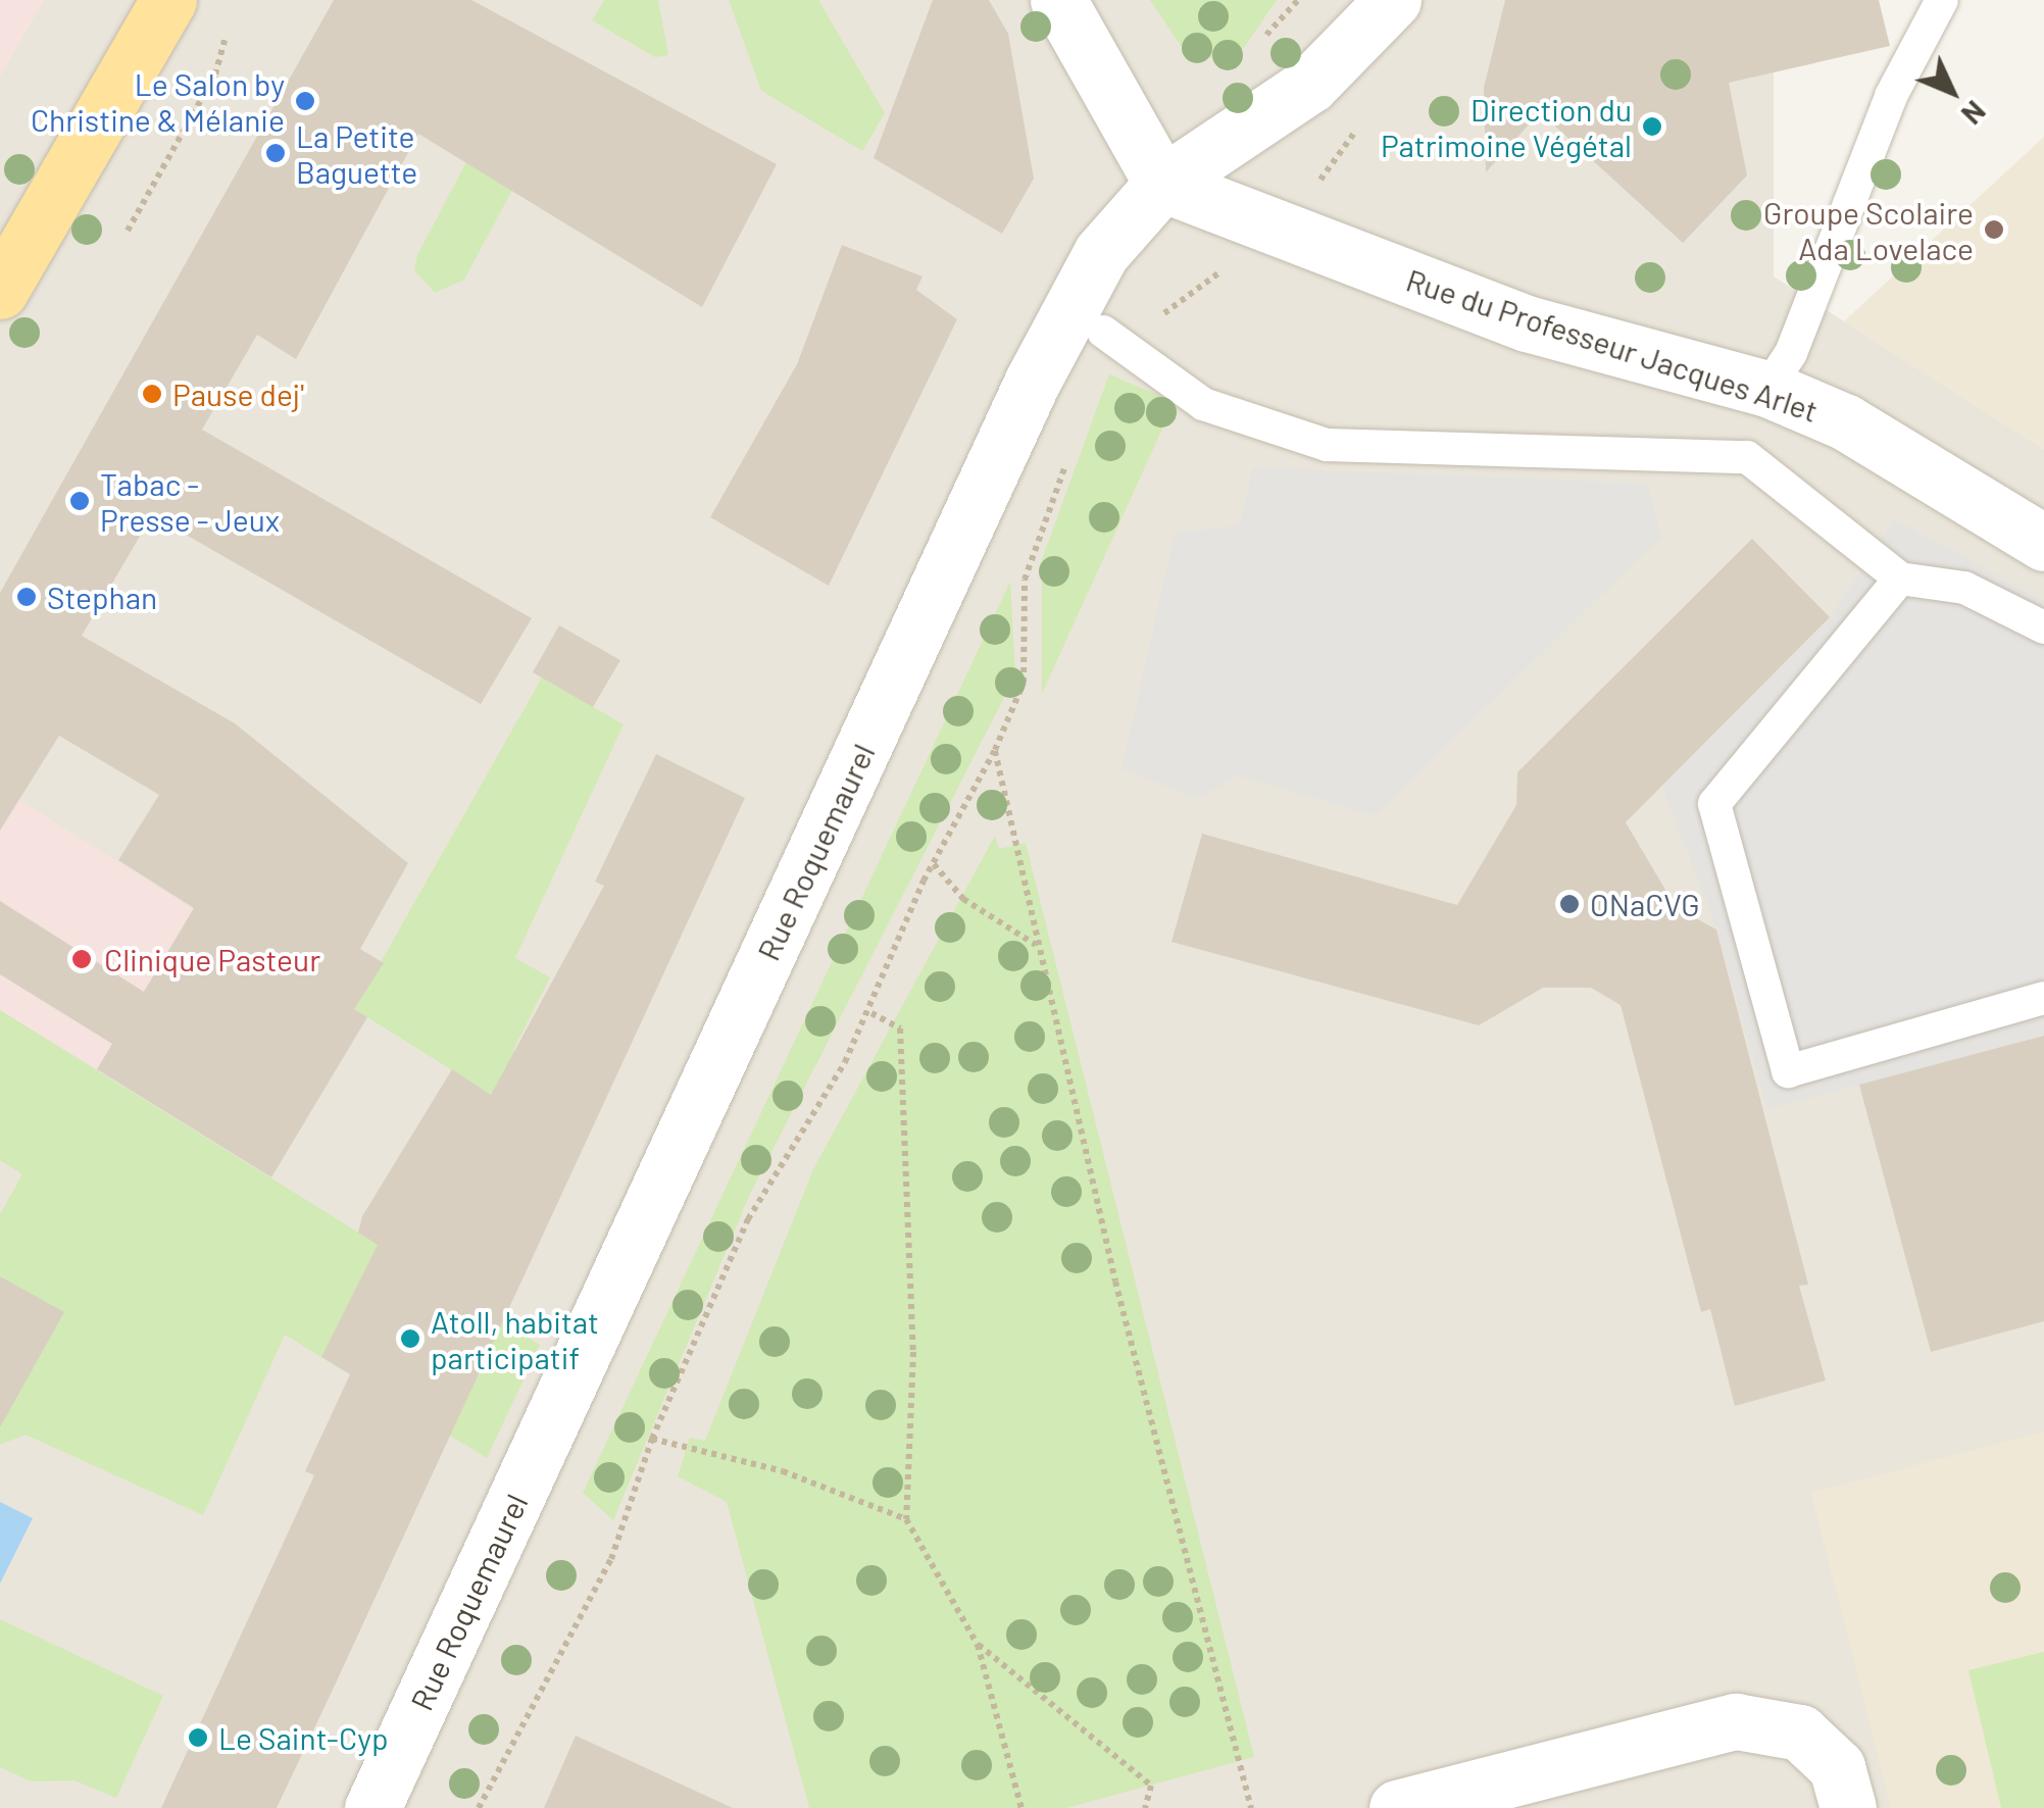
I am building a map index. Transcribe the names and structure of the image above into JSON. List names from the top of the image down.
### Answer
{
  "streets": {
    "street": ["Rue du Professeur Jacques Arlet", "Rue Roquemaurel"]
  },
  "crossings": [
    ["Rue du Professeur Jacques Arlet", "Rue Roquemaurel"]
  ],
  "places": [
    "Le Salon by Christine & Mélanie",
    "Direction du Patrimoine Végétal",
    "La Petite Baguette",
    "Groupe Scolaire Ada Lovelace",
    "Pause dej'",
    "Tabac - Presse - Jeux",
    "Stephan",
    "ONaCVG",
    "Clinique Pasteur",
    "Atoll, habitat participatif",
    "Le Saint-Cyp"
  ],
  "north": "bottom right"
}
